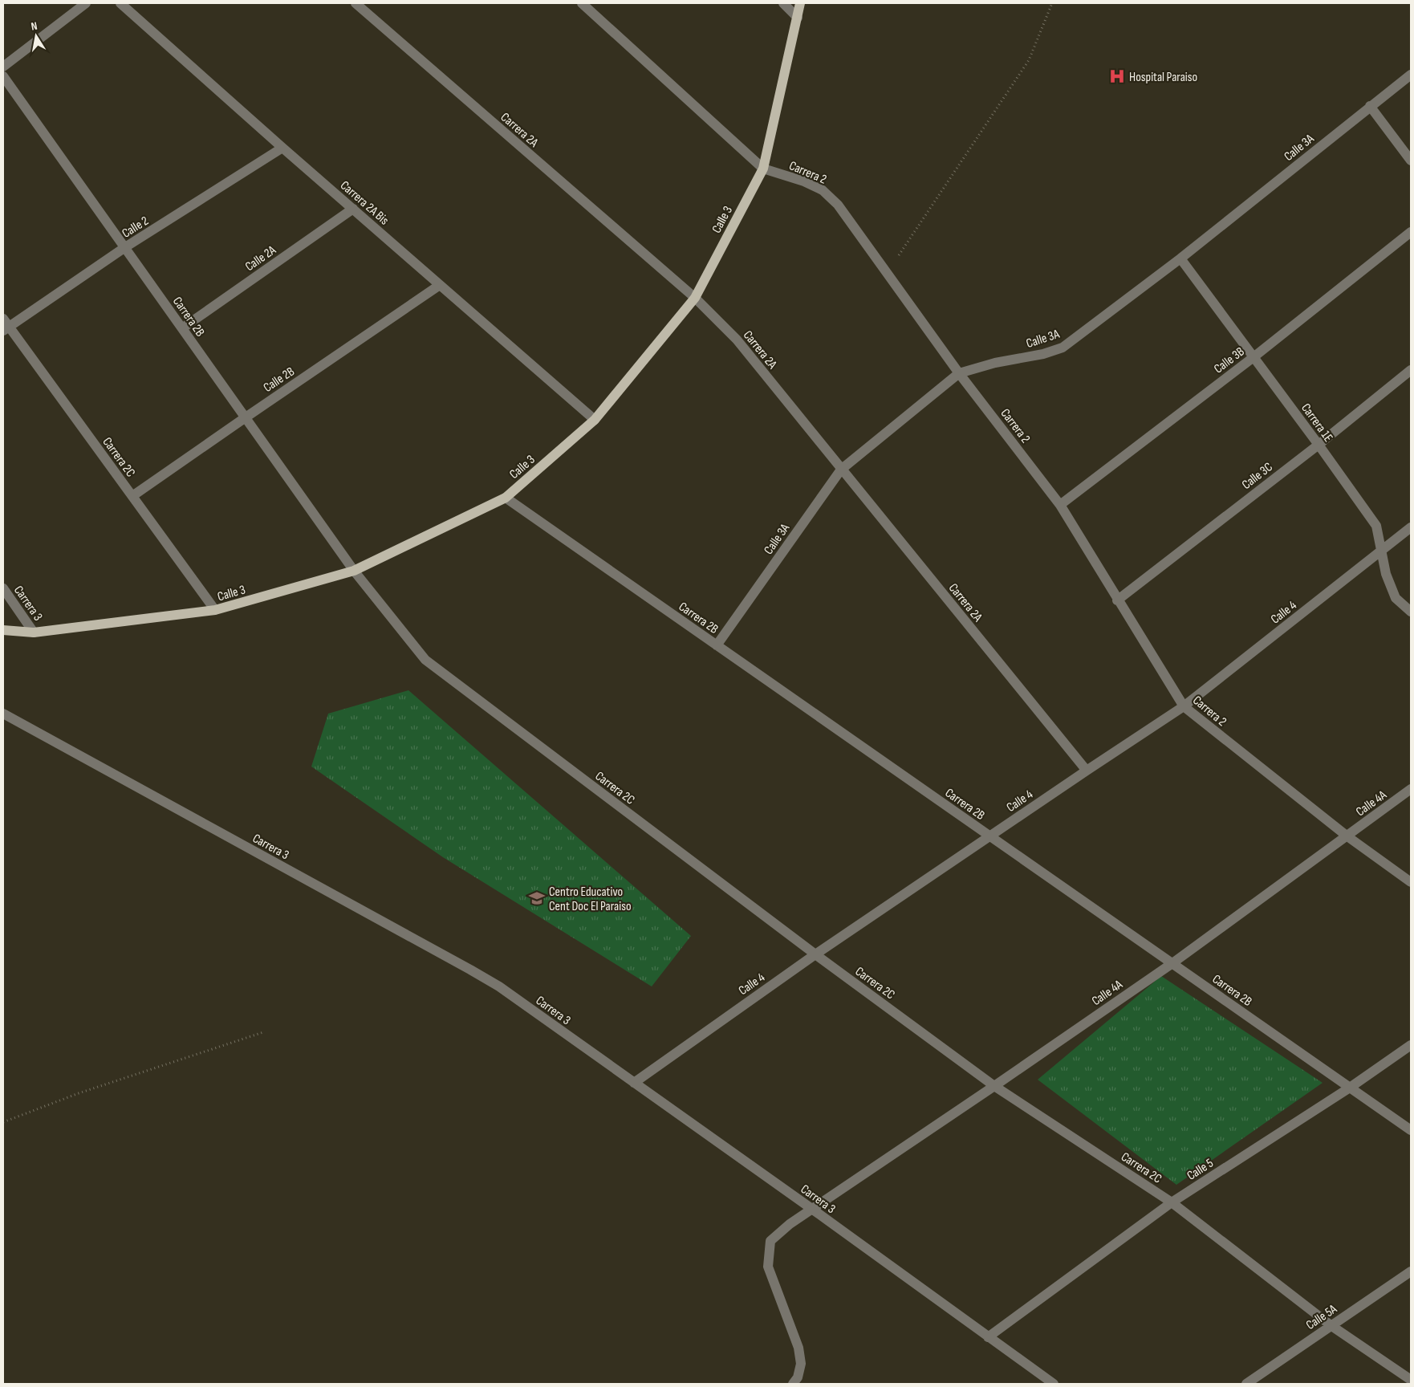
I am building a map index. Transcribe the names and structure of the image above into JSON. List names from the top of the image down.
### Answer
{
  "streets": {
    "main road": ["Calle 3"],
    "street": [
      "Carrera 2A",
      "Calle 3A",
      "Carrera 2",
      "Carrera 2A Bis",
      "Calle 2",
      "Calle 2A",
      "Carrera 2B",
      "Calle 3B",
      "Calle 2B",
      "Carrera 1E",
      "Carrera 2C",
      "Calle 3C",
      "Carrera 3",
      "Calle 4",
      "Calle 4A",
      "Calle 5",
      "Calle 5A"
    ]
  },
  "crossings": [
    ["Carrera 2A", "Calle 3A"],
    ["Carrera 2A", "Calle 3"],
    ["Carrera 2A", "Calle 4"],
    ["Calle 3A", "Carrera 2"],
    ["Calle 3A", "Carrera 2B"],
    ["Calle 3A", "Carrera 1E"],
    ["Carrera 2", "Calle 3"],
    ["Carrera 2", "Calle 3B"],
    ["Carrera 2", "Calle 3C"],
    ["Carrera 2", "Calle 4"],
    ["Carrera 2", "Calle 4A"],
    ["Carrera 2A Bis", "Calle 3"],
    ["Carrera 2A Bis", "Calle 2"],
    ["Carrera 2A Bis", "Calle 2A"],
    ["Carrera 2A Bis", "Calle 2B"],
    ["Calle 3", "Carrera 2B"],
    ["Calle 3", "Carrera 2C"],
    ["Calle 3", "Carrera 3"],
    ["Calle 2", "Carrera 2B"],
    ["Calle 2", "Carrera 2C"],
    ["Calle 2A", "Carrera 2B"],
    ["Carrera 2B", "Calle 2B"],
    ["Carrera 2B", "Carrera 2C"],
    ["Carrera 2B", "Calle 4"],
    ["Carrera 2B", "Calle 4A"],
    ["Carrera 2B", "Calle 5"],
    ["Calle 3B", "Carrera 1E"],
    ["Calle 2B", "Carrera 2C"],
    ["Carrera 1E", "Calle 3C"],
    ["Carrera 1E", "Calle 4"],
    ["Carrera 2C", "Calle 4"],
    ["Carrera 2C", "Calle 4A"],
    ["Carrera 2C", "Calle 5"],
    ["Carrera 2C", "Calle 5A"],
    ["Carrera 3", "Calle 4"],
    ["Carrera 3", "Calle 4A"],
    ["Carrera 3", "Calle 5"]
  ],
  "places": {
    "hospital": ["Hospital Paraiso"],
    "school or university": ["Centro Educativo Cent Doc El Paraiso"]
  },
  "north": "top"
}
